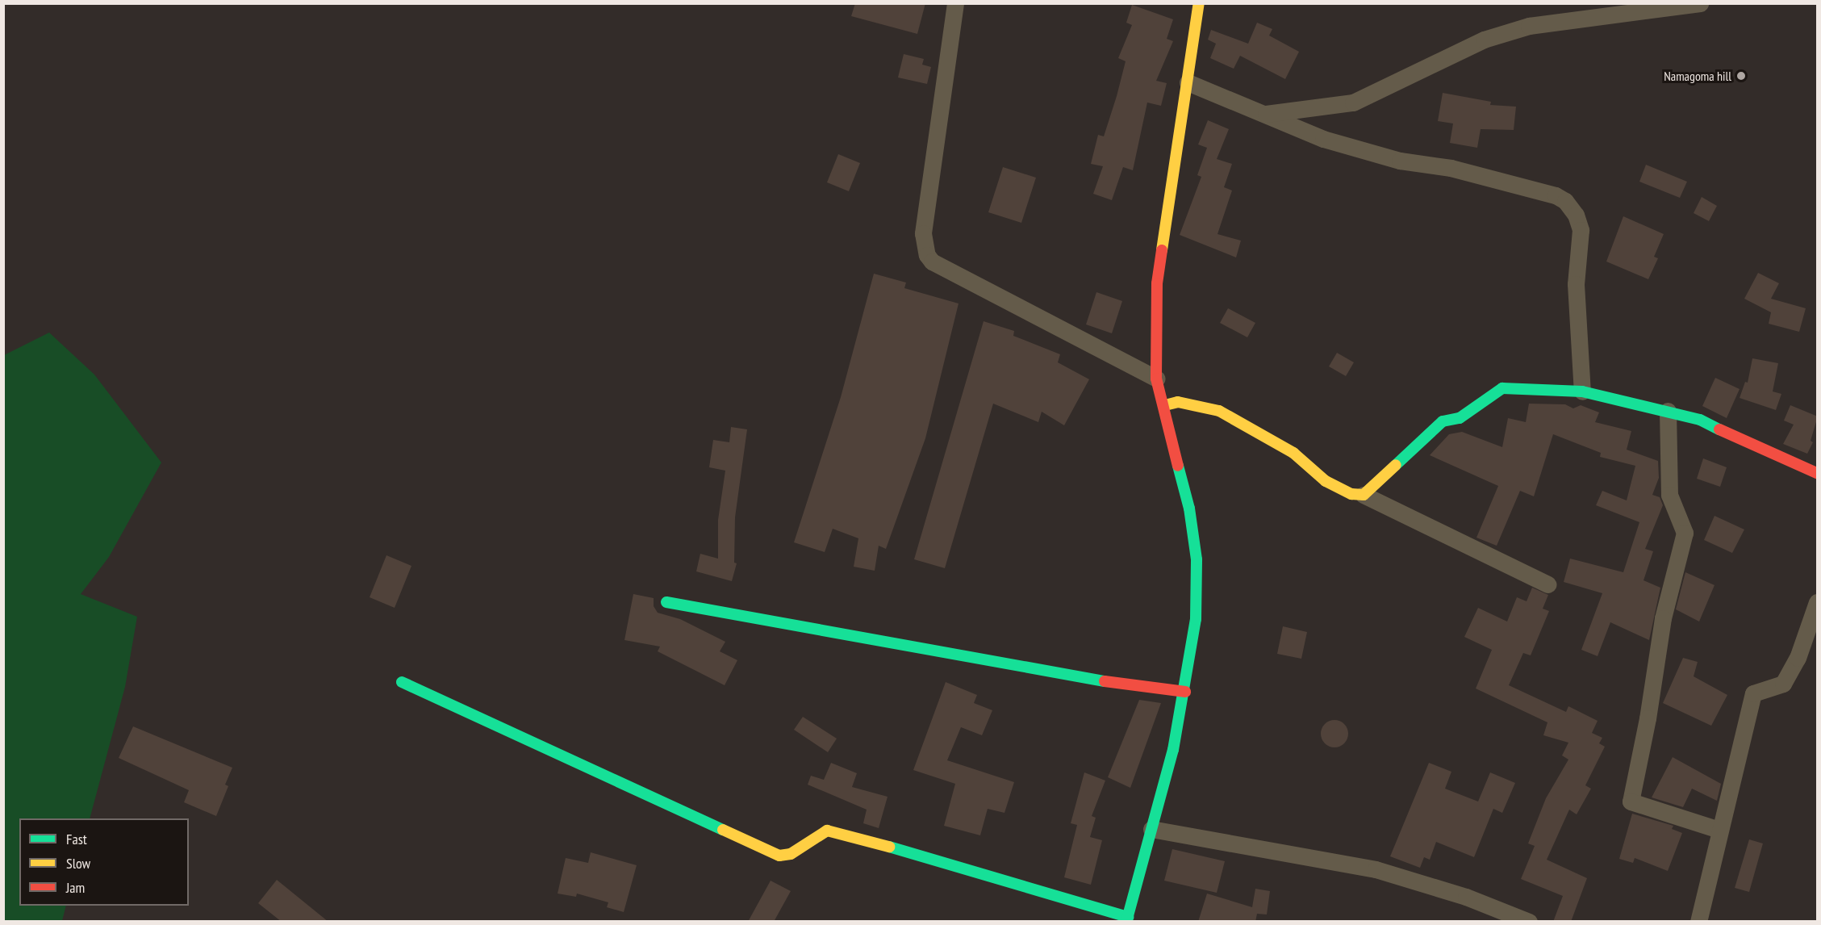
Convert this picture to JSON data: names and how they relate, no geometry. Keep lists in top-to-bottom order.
{
  "places": ["Namagoma hill"],
  "legend": ["Fast", "Slow", "Jam"]
}
